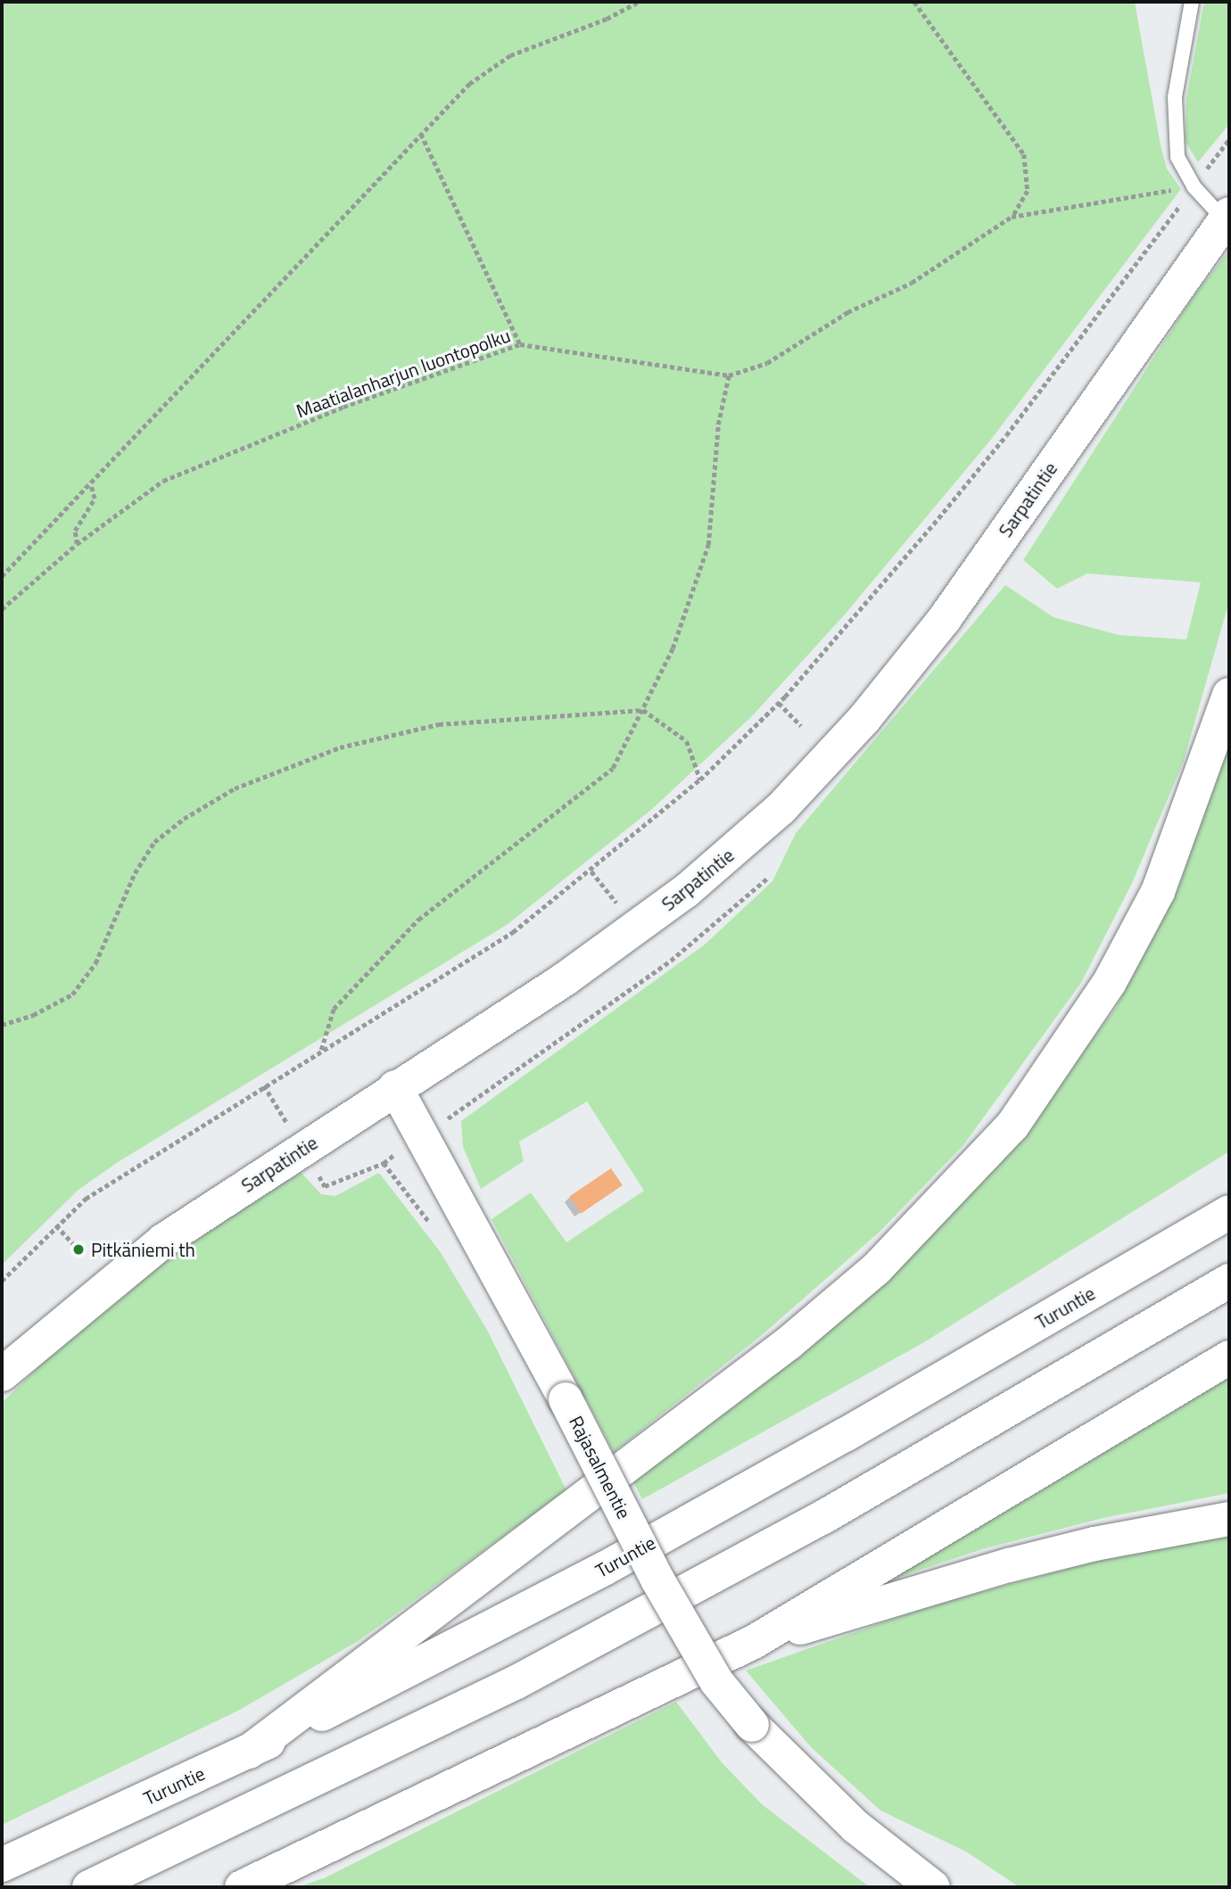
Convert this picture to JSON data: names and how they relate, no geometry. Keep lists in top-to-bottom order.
{
  "streets": {
    "main road": ["Sarpatintie", "Turuntie", "Rajasalmentie"],
    "path": ["Maatialanharjun luontopolku"]
  },
  "crossings": [
    ["Sarpatintie", "Rajasalmentie"]
  ],
  "places": ["Pitkäniemi th"]
}
